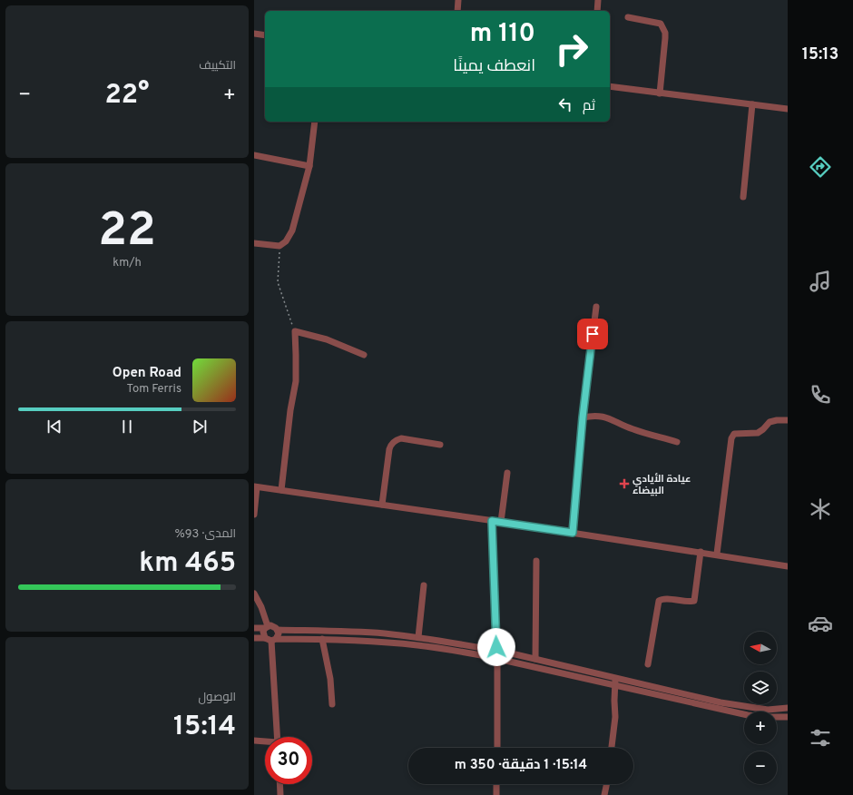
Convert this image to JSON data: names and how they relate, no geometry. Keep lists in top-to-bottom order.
{
  "places": {
    "health": ["عيادة الأيادي البيضاء"]
  },
  "north": "left",
  "page": {
    "tabs": "15:13",
    "tile": [
      "التكييف",
      ["22", "km/h"],
      ["المدى · 93%", "465 km"],
      ["الوصول", "15:14"]
    ],
    "turn": ["110 m", "انعطف يمينًا"],
    "heat": ["−", "22°", "+"],
    "then": "ثم",
    "song": ["Open Road", "Tom Ferris"],
    "map_buttons": ["+", "−"],
    "limit": "30",
    "trip": "15:14 · 1 دقيقة · 350 m"
  }
}
